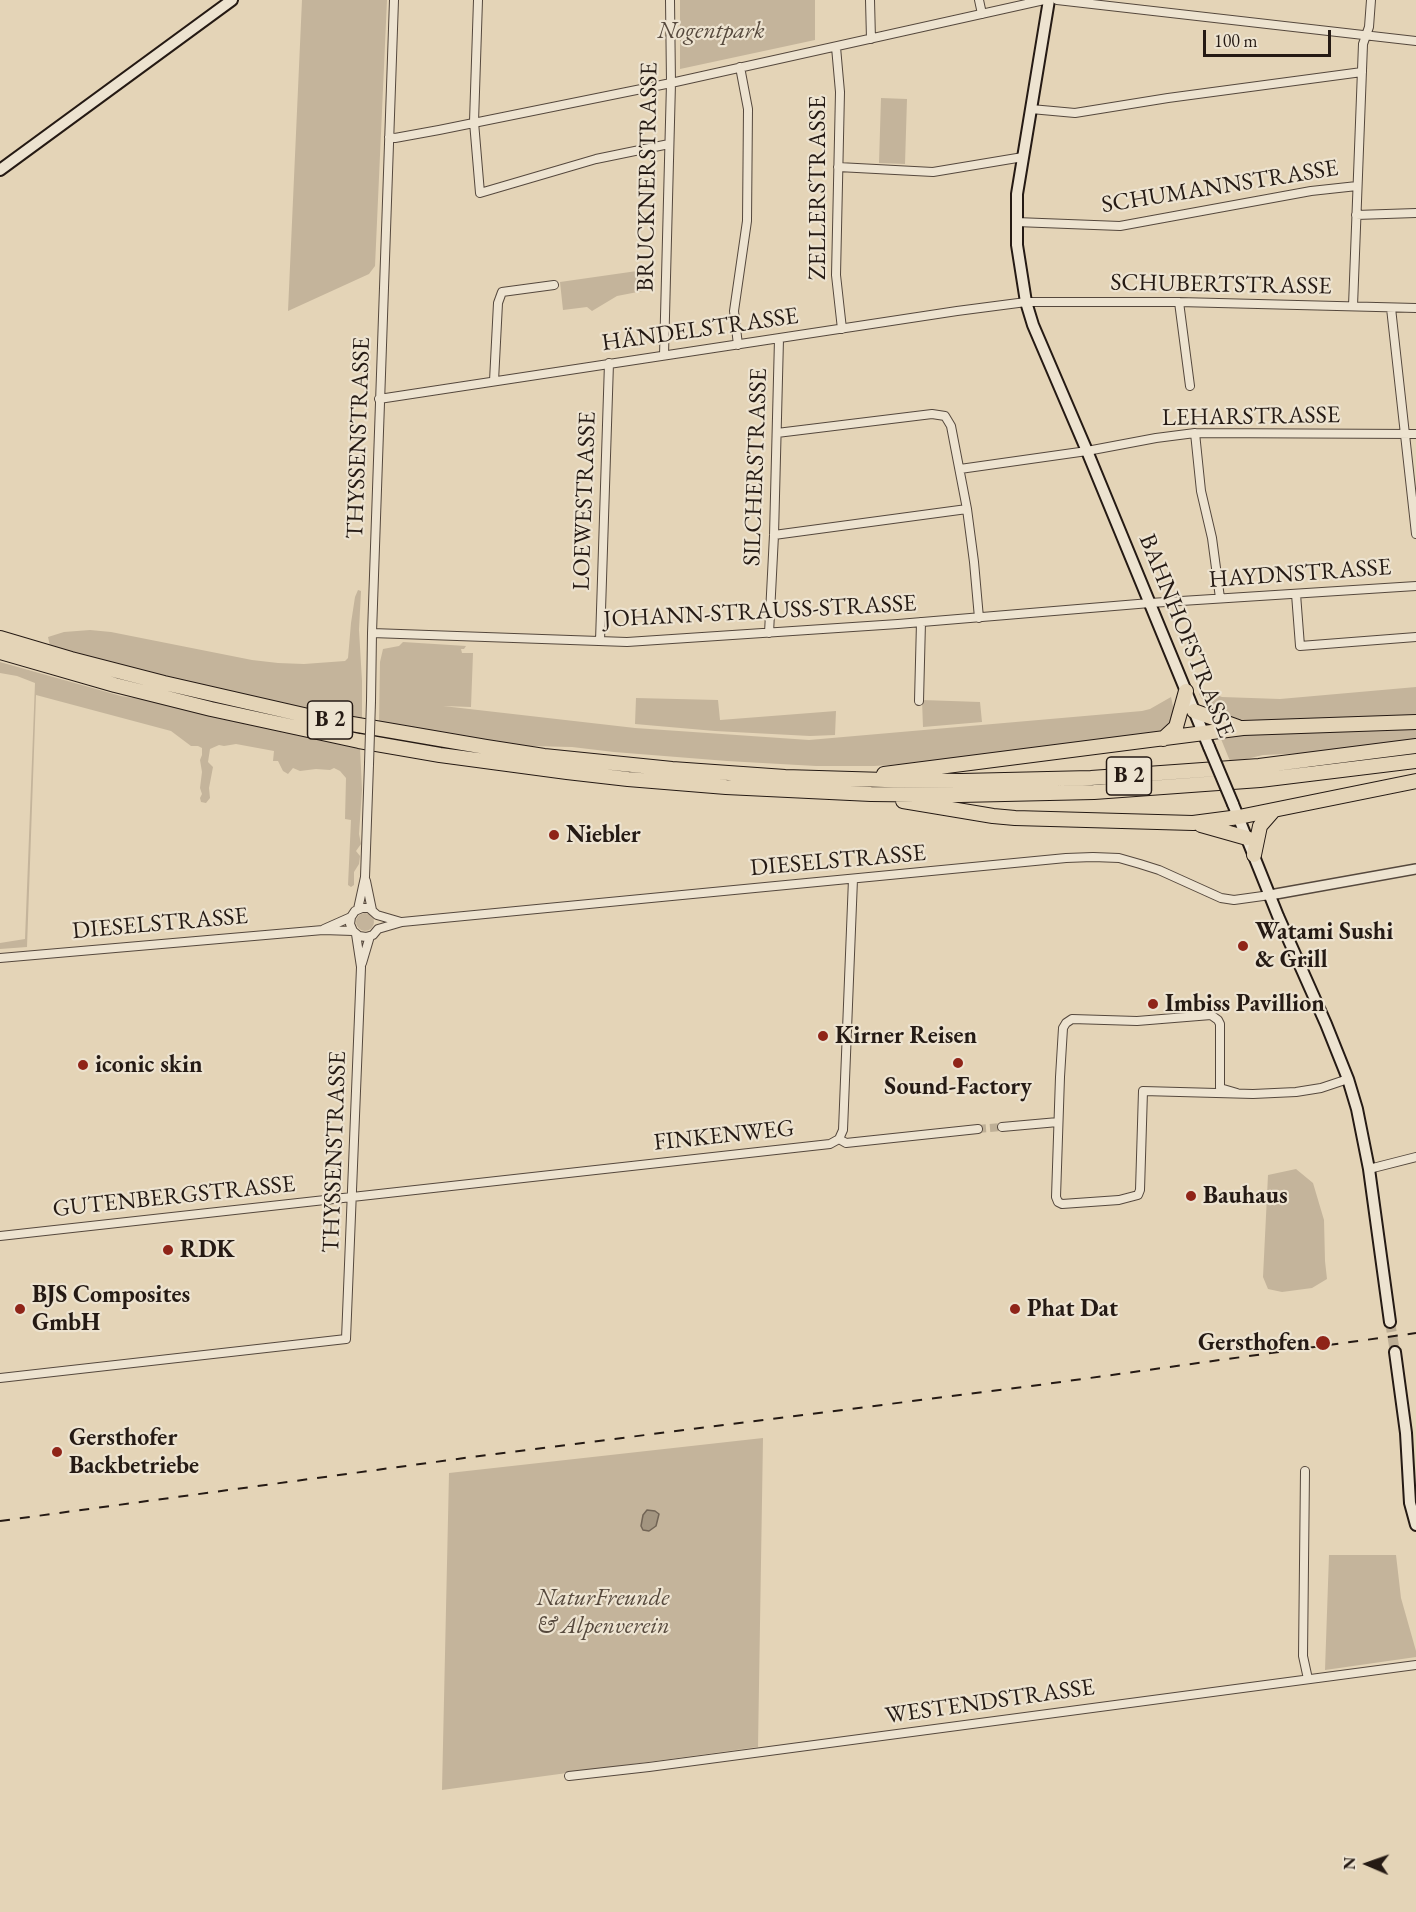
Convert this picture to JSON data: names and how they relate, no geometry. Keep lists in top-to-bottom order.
{
  "streets": {
    "highway": ["B 2"],
    "main road": ["BAHNHOFSTRASSE"],
    "street": [
      "BRUCKNERSTRASSE",
      "SCHUMANNSTRASSE",
      "ZELLERSTRASSE",
      "SCHUBERTSTRASSE",
      "HÄNDELSTRASSE",
      "LEHARSTRASSE",
      "THYSSENSTRASSE",
      "SILCHERSTRASSE",
      "LOEWESTRASSE",
      "HAYDNSTRASSE",
      "JOHANN-STRAUSS-STRASSE",
      "DIESELSTRASSE",
      "FINKENWEG",
      "GUTENBERGSTRASSE",
      "WESTENDSTRASSE"
    ]
  },
  "crossings": [
    ["BRUCKNERSTRASSE", "HÄNDELSTRASSE"],
    ["SCHUMANNSTRASSE", "BAHNHOFSTRASSE"],
    ["ZELLERSTRASSE", "HÄNDELSTRASSE"],
    ["SCHUBERTSTRASSE", "HÄNDELSTRASSE"],
    ["SCHUBERTSTRASSE", "BAHNHOFSTRASSE"],
    ["HÄNDELSTRASSE", "THYSSENSTRASSE"],
    ["HÄNDELSTRASSE", "SILCHERSTRASSE"],
    ["HÄNDELSTRASSE", "LOEWESTRASSE"],
    ["HÄNDELSTRASSE", "BAHNHOFSTRASSE"],
    ["LEHARSTRASSE", "BAHNHOFSTRASSE"],
    ["THYSSENSTRASSE", "JOHANN-STRAUSS-STRASSE"],
    ["THYSSENSTRASSE", "DIESELSTRASSE"],
    ["THYSSENSTRASSE", "FINKENWEG"],
    ["THYSSENSTRASSE", "GUTENBERGSTRASSE"],
    ["SILCHERSTRASSE", "JOHANN-STRAUSS-STRASSE"],
    ["LOEWESTRASSE", "JOHANN-STRAUSS-STRASSE"],
    ["HAYDNSTRASSE", "JOHANN-STRAUSS-STRASSE"],
    ["HAYDNSTRASSE", "BAHNHOFSTRASSE"],
    ["JOHANN-STRAUSS-STRASSE", "BAHNHOFSTRASSE"],
    ["BAHNHOFSTRASSE", "DIESELSTRASSE"],
    ["FINKENWEG", "GUTENBERGSTRASSE"]
  ],
  "parks": ["Nogentpark", "NaturFreunde & Alpenverein"],
  "places": [
    "Niebler",
    "Watami Sushi & Grill",
    "Imbiss Pavillion",
    "Kirner Reisen",
    "Sound-Factory",
    "iconic skin",
    "Bauhaus",
    "RDK",
    "BJS Composites GmbH",
    "Phat Dat",
    "Gersthofen",
    "Gersthofer Backbetriebe"
  ],
  "scale_bar": "100 m",
  "north": "left"
}
